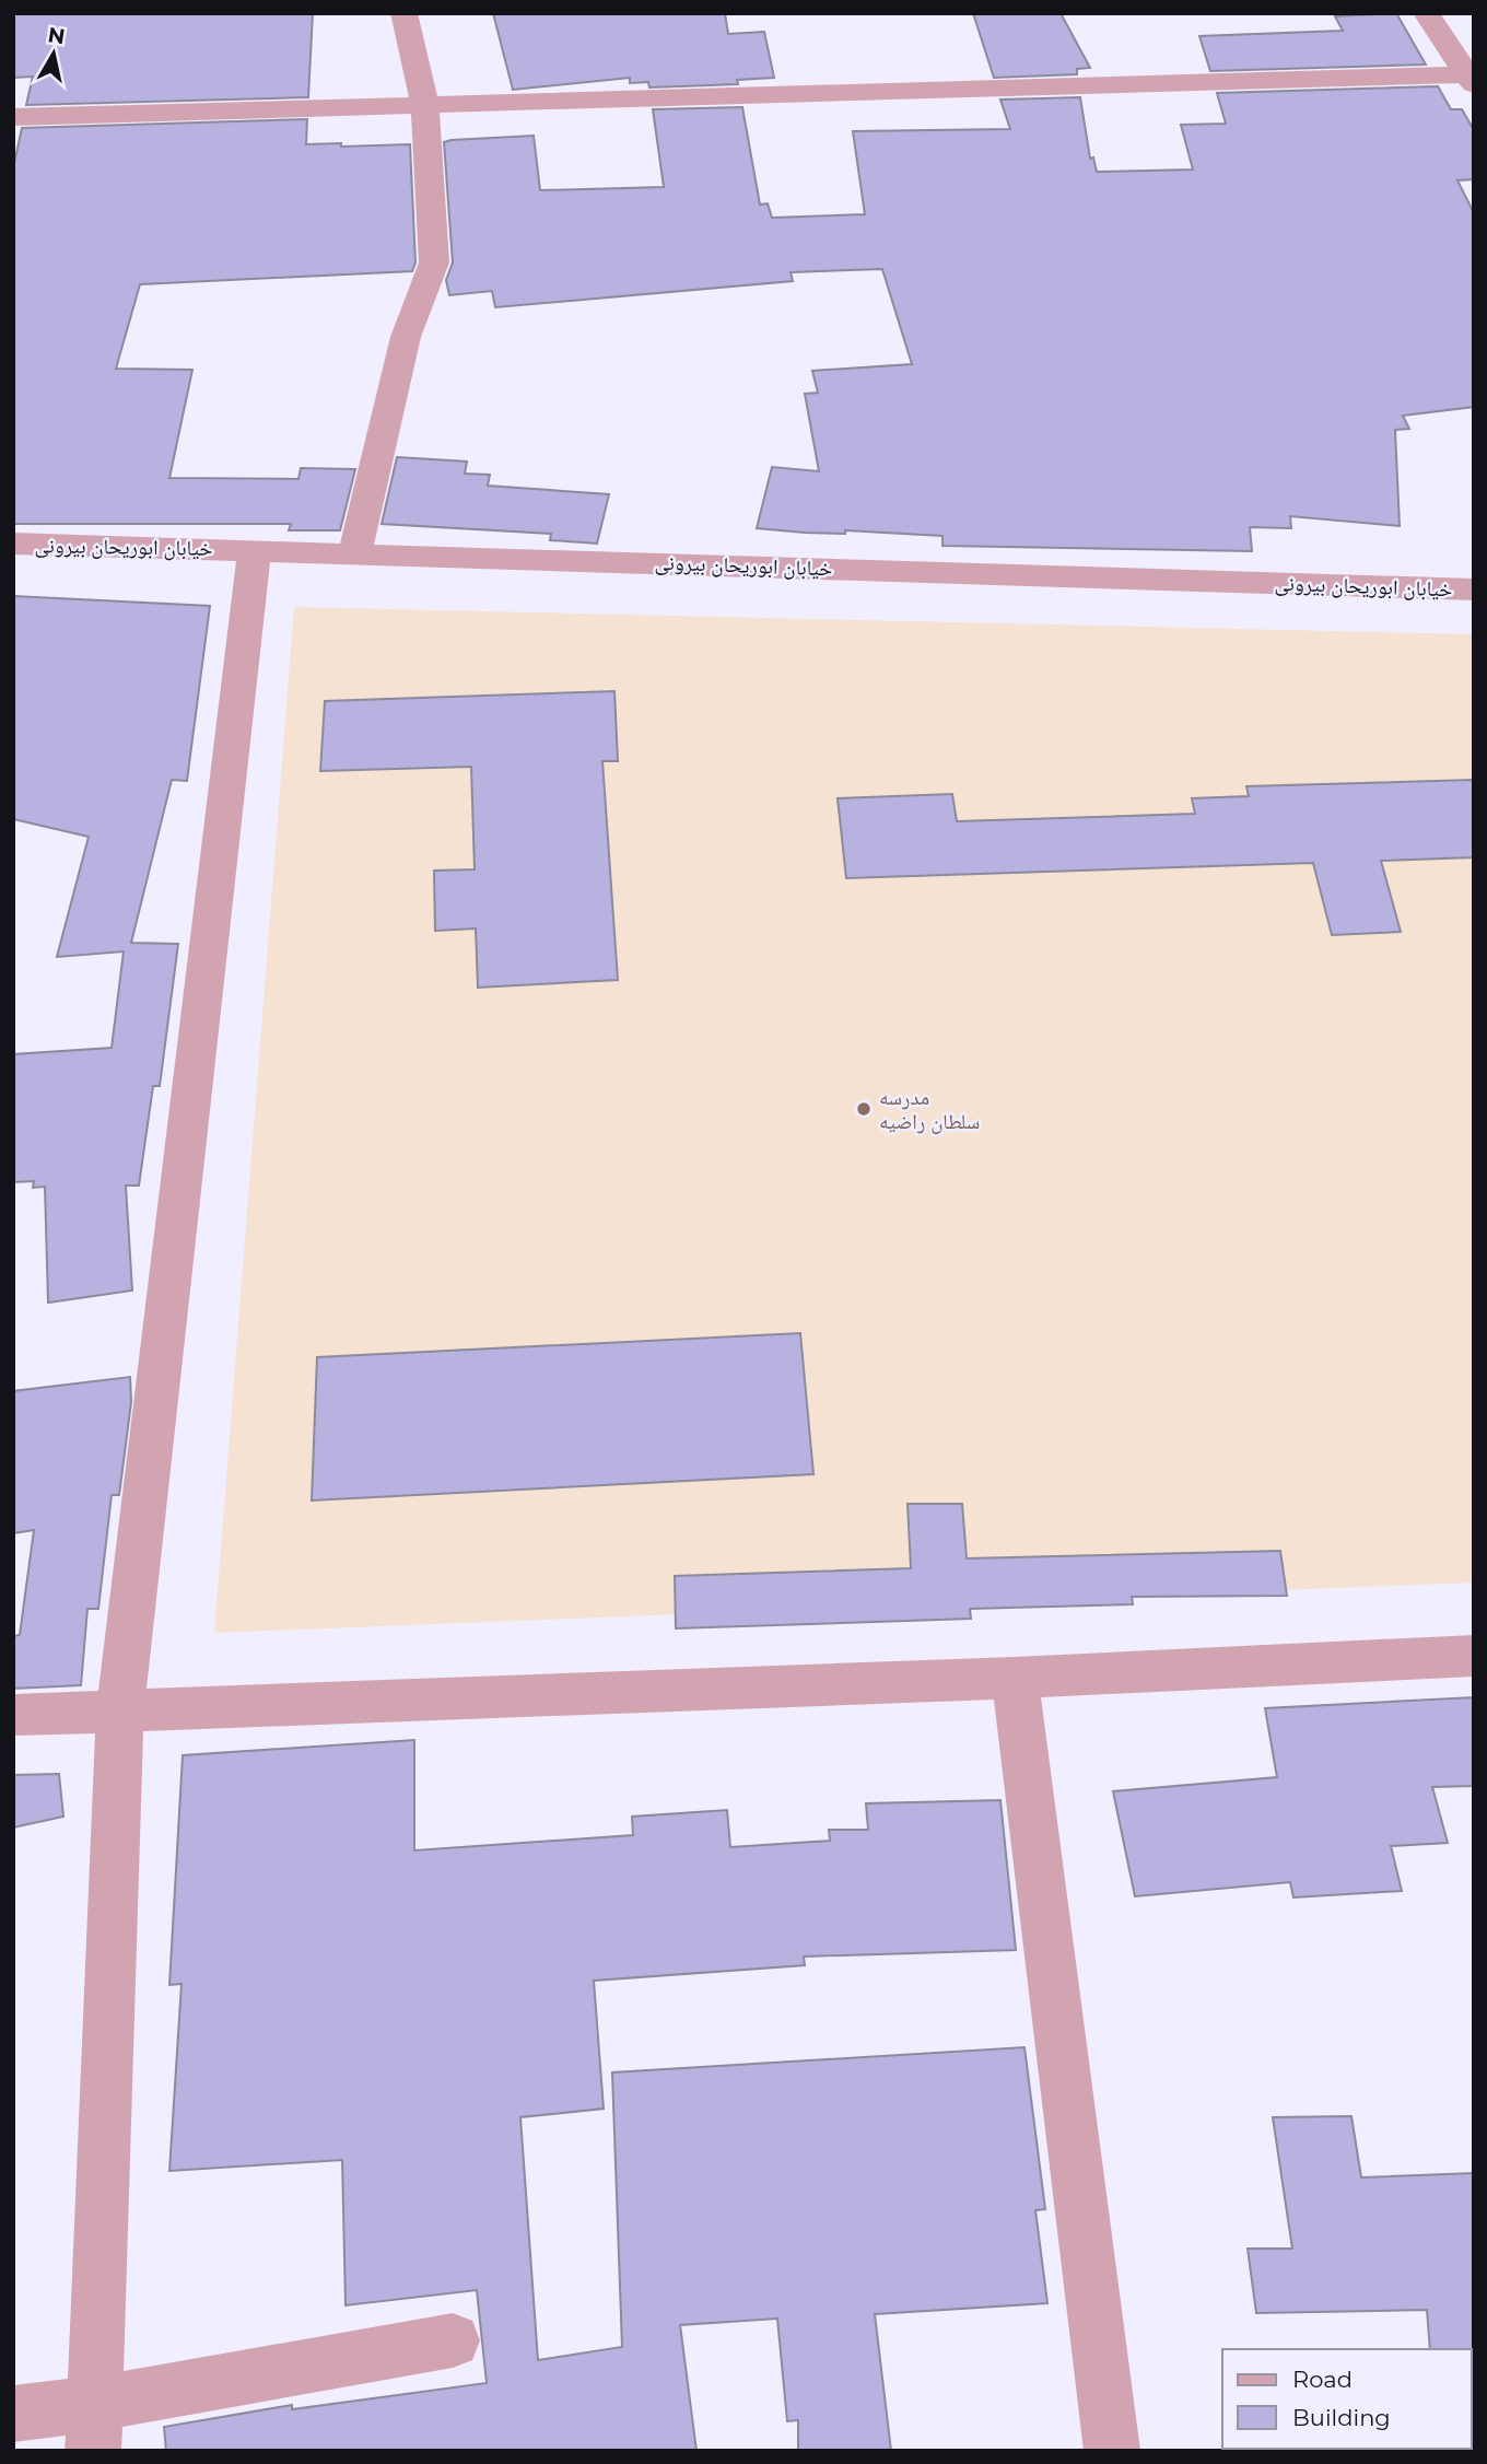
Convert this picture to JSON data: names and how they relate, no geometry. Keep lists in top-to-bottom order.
{
  "streets": {
    "street": ["خیابان ابوریحان بیرونی"]
  },
  "places": ["مدرسه سلطان راضیه"],
  "legend": ["Road", "Building"],
  "north": "top"
}
